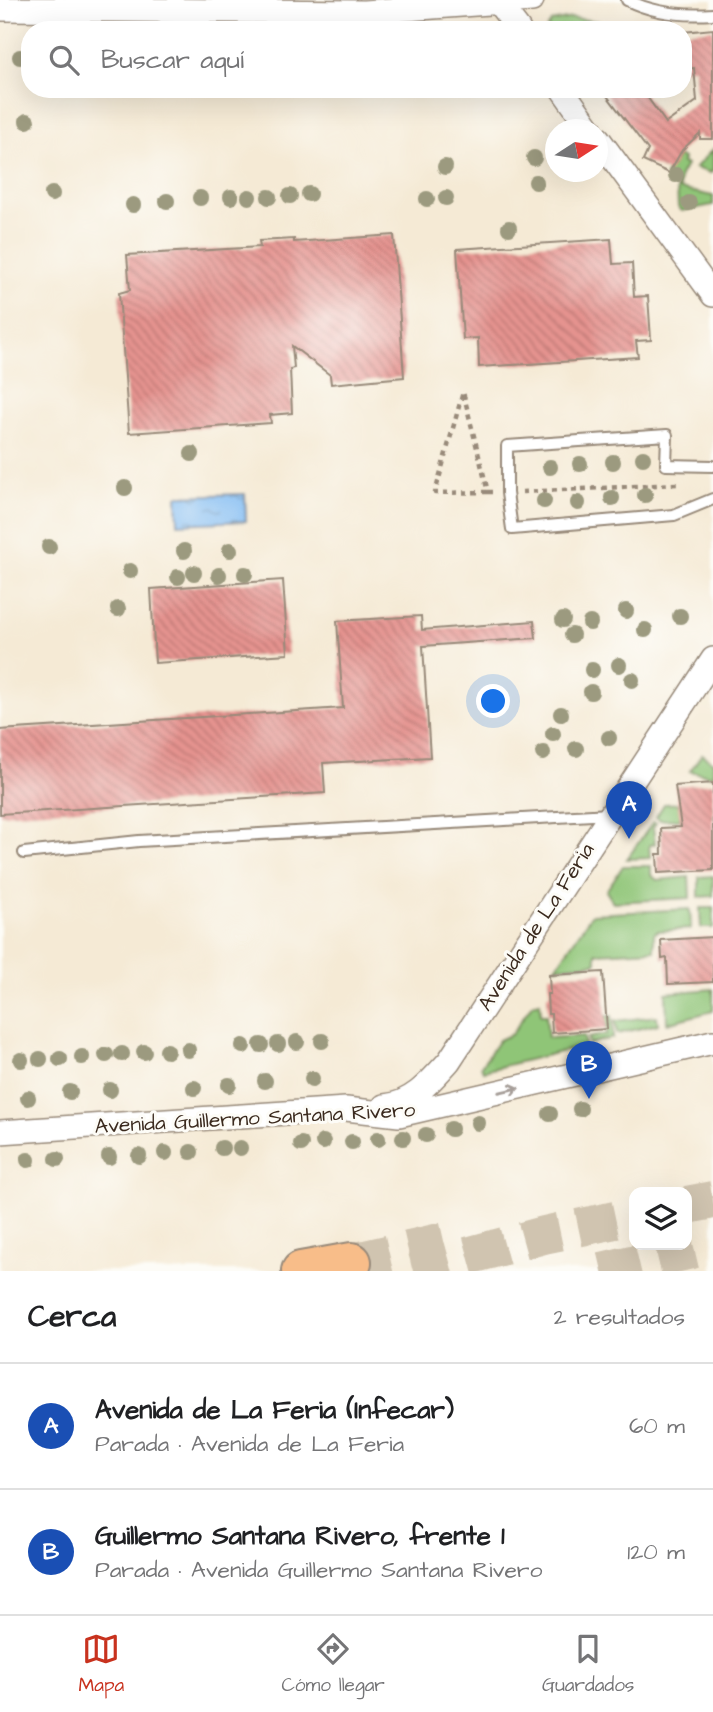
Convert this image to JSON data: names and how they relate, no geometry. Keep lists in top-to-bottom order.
{
  "streets": {
    "street": ["Avenida de La Feria", "Avenida Guillermo Santana Rivero"]
  },
  "crossings": [
    ["Avenida de La Feria", "Avenida Guillermo Santana Rivero"]
  ],
  "north": "right",
  "page": {
    "search": "Buscar aquí",
    "pins": ["A", "B"],
    "heading": ["Cerca", "2 resultados"],
    "list": [
      {
        "mark": "A",
        "name": "Avenida de La Feria (Infecar)",
        "note": "Parada · Avenida de La Feria",
        "value": "60 m"
      },
      {
        "mark": "B",
        "name": "Guillermo Santana Rivero, frente 1",
        "note": "Parada · Avenida Guillermo Santana Rivero",
        "value": "120 m"
      }
    ],
    "nav": ["Mapa", "Cómo llegar", "Guardados"]
  }
}
